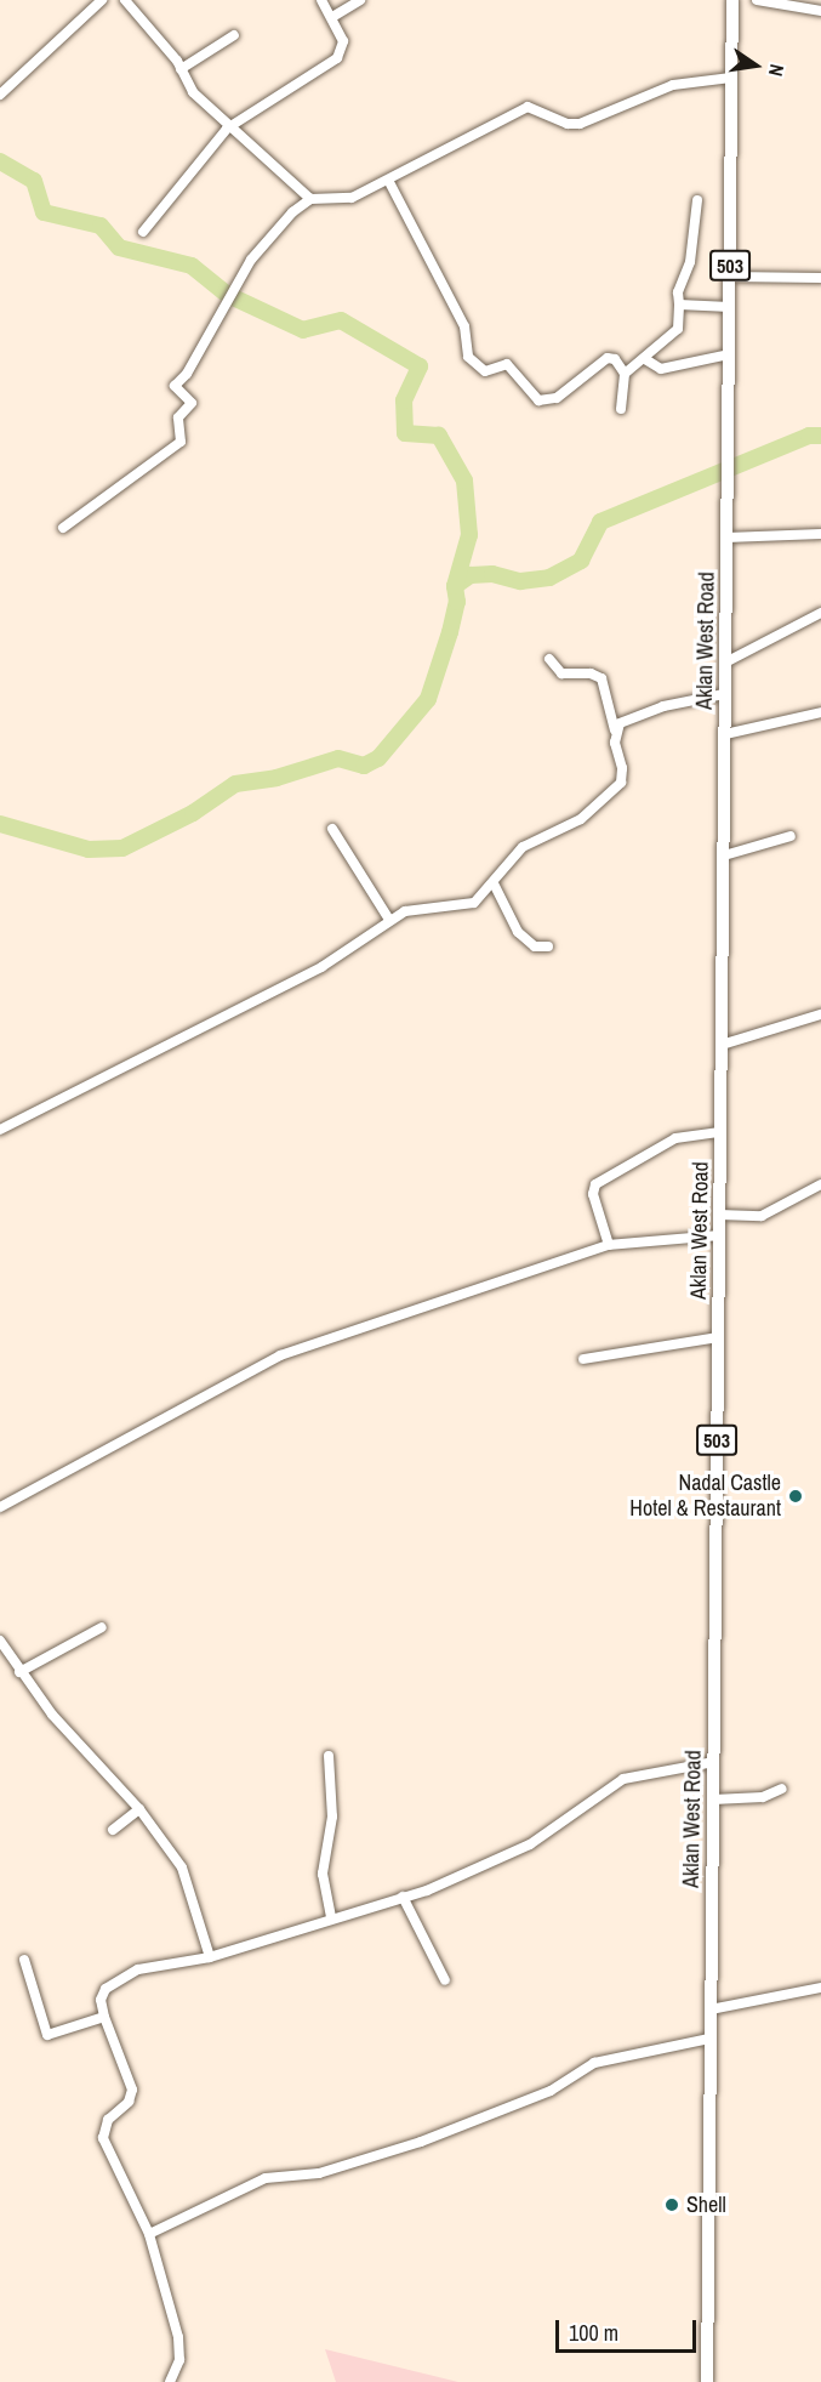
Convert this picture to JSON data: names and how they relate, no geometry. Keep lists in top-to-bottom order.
{
  "streets": {
    "main road": ["503", "Aklan West Road"]
  },
  "crossings": [
    ["503", "Aklan West Road"]
  ],
  "places": ["Nadal Castle Hotel & Restaurant", "Shell"],
  "scale_bar": "100 m",
  "north": "right"
}
